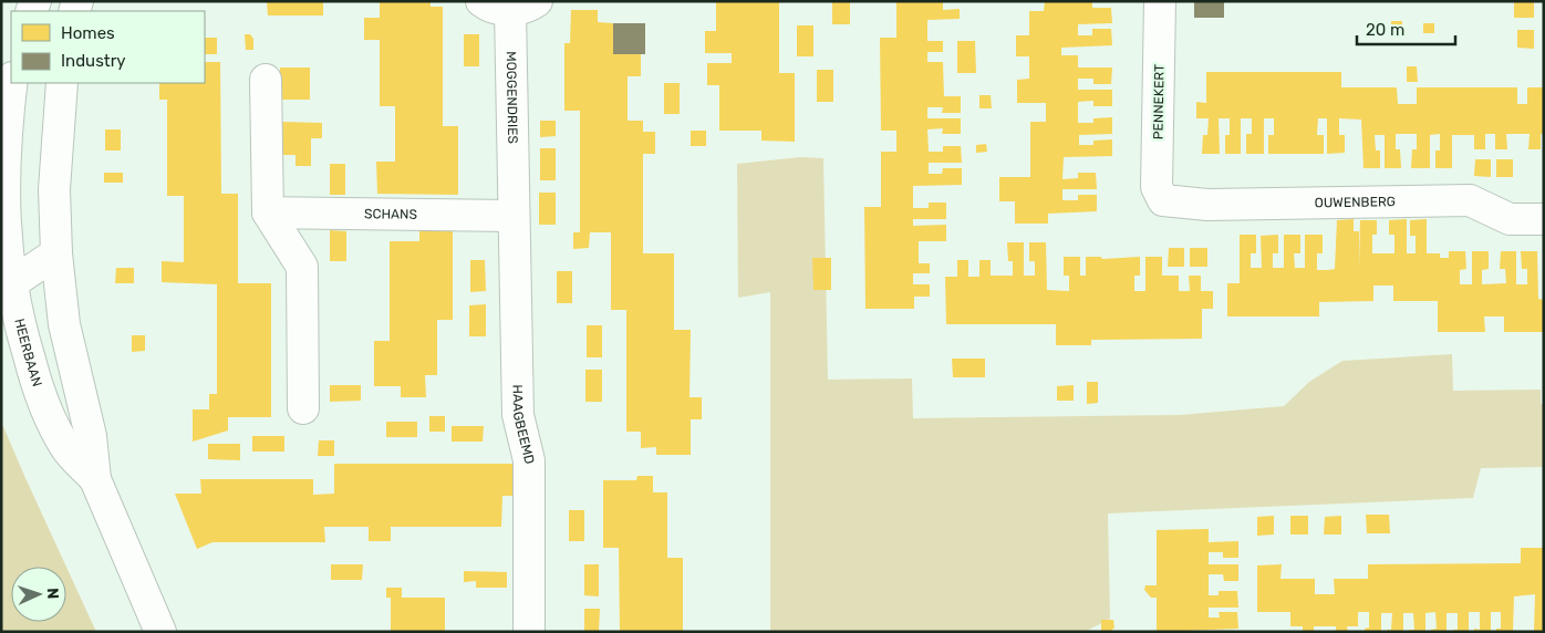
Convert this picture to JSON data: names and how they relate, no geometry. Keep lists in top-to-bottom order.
{
  "streets": {
    "street": [
      "MOGGENDRIES",
      "PENNEKERT",
      "OUWENBERG",
      "SCHANS",
      "HEERBAAN",
      "HAAGBEEMD"
    ]
  },
  "crossings": [
    ["MOGGENDRIES", "SCHANS"],
    ["MOGGENDRIES", "HAAGBEEMD"],
    ["PENNEKERT", "OUWENBERG"],
    ["SCHANS", "HAAGBEEMD"]
  ],
  "legend": ["Homes", "Industry"],
  "scale_bar": "20 m",
  "north": "right"
}
